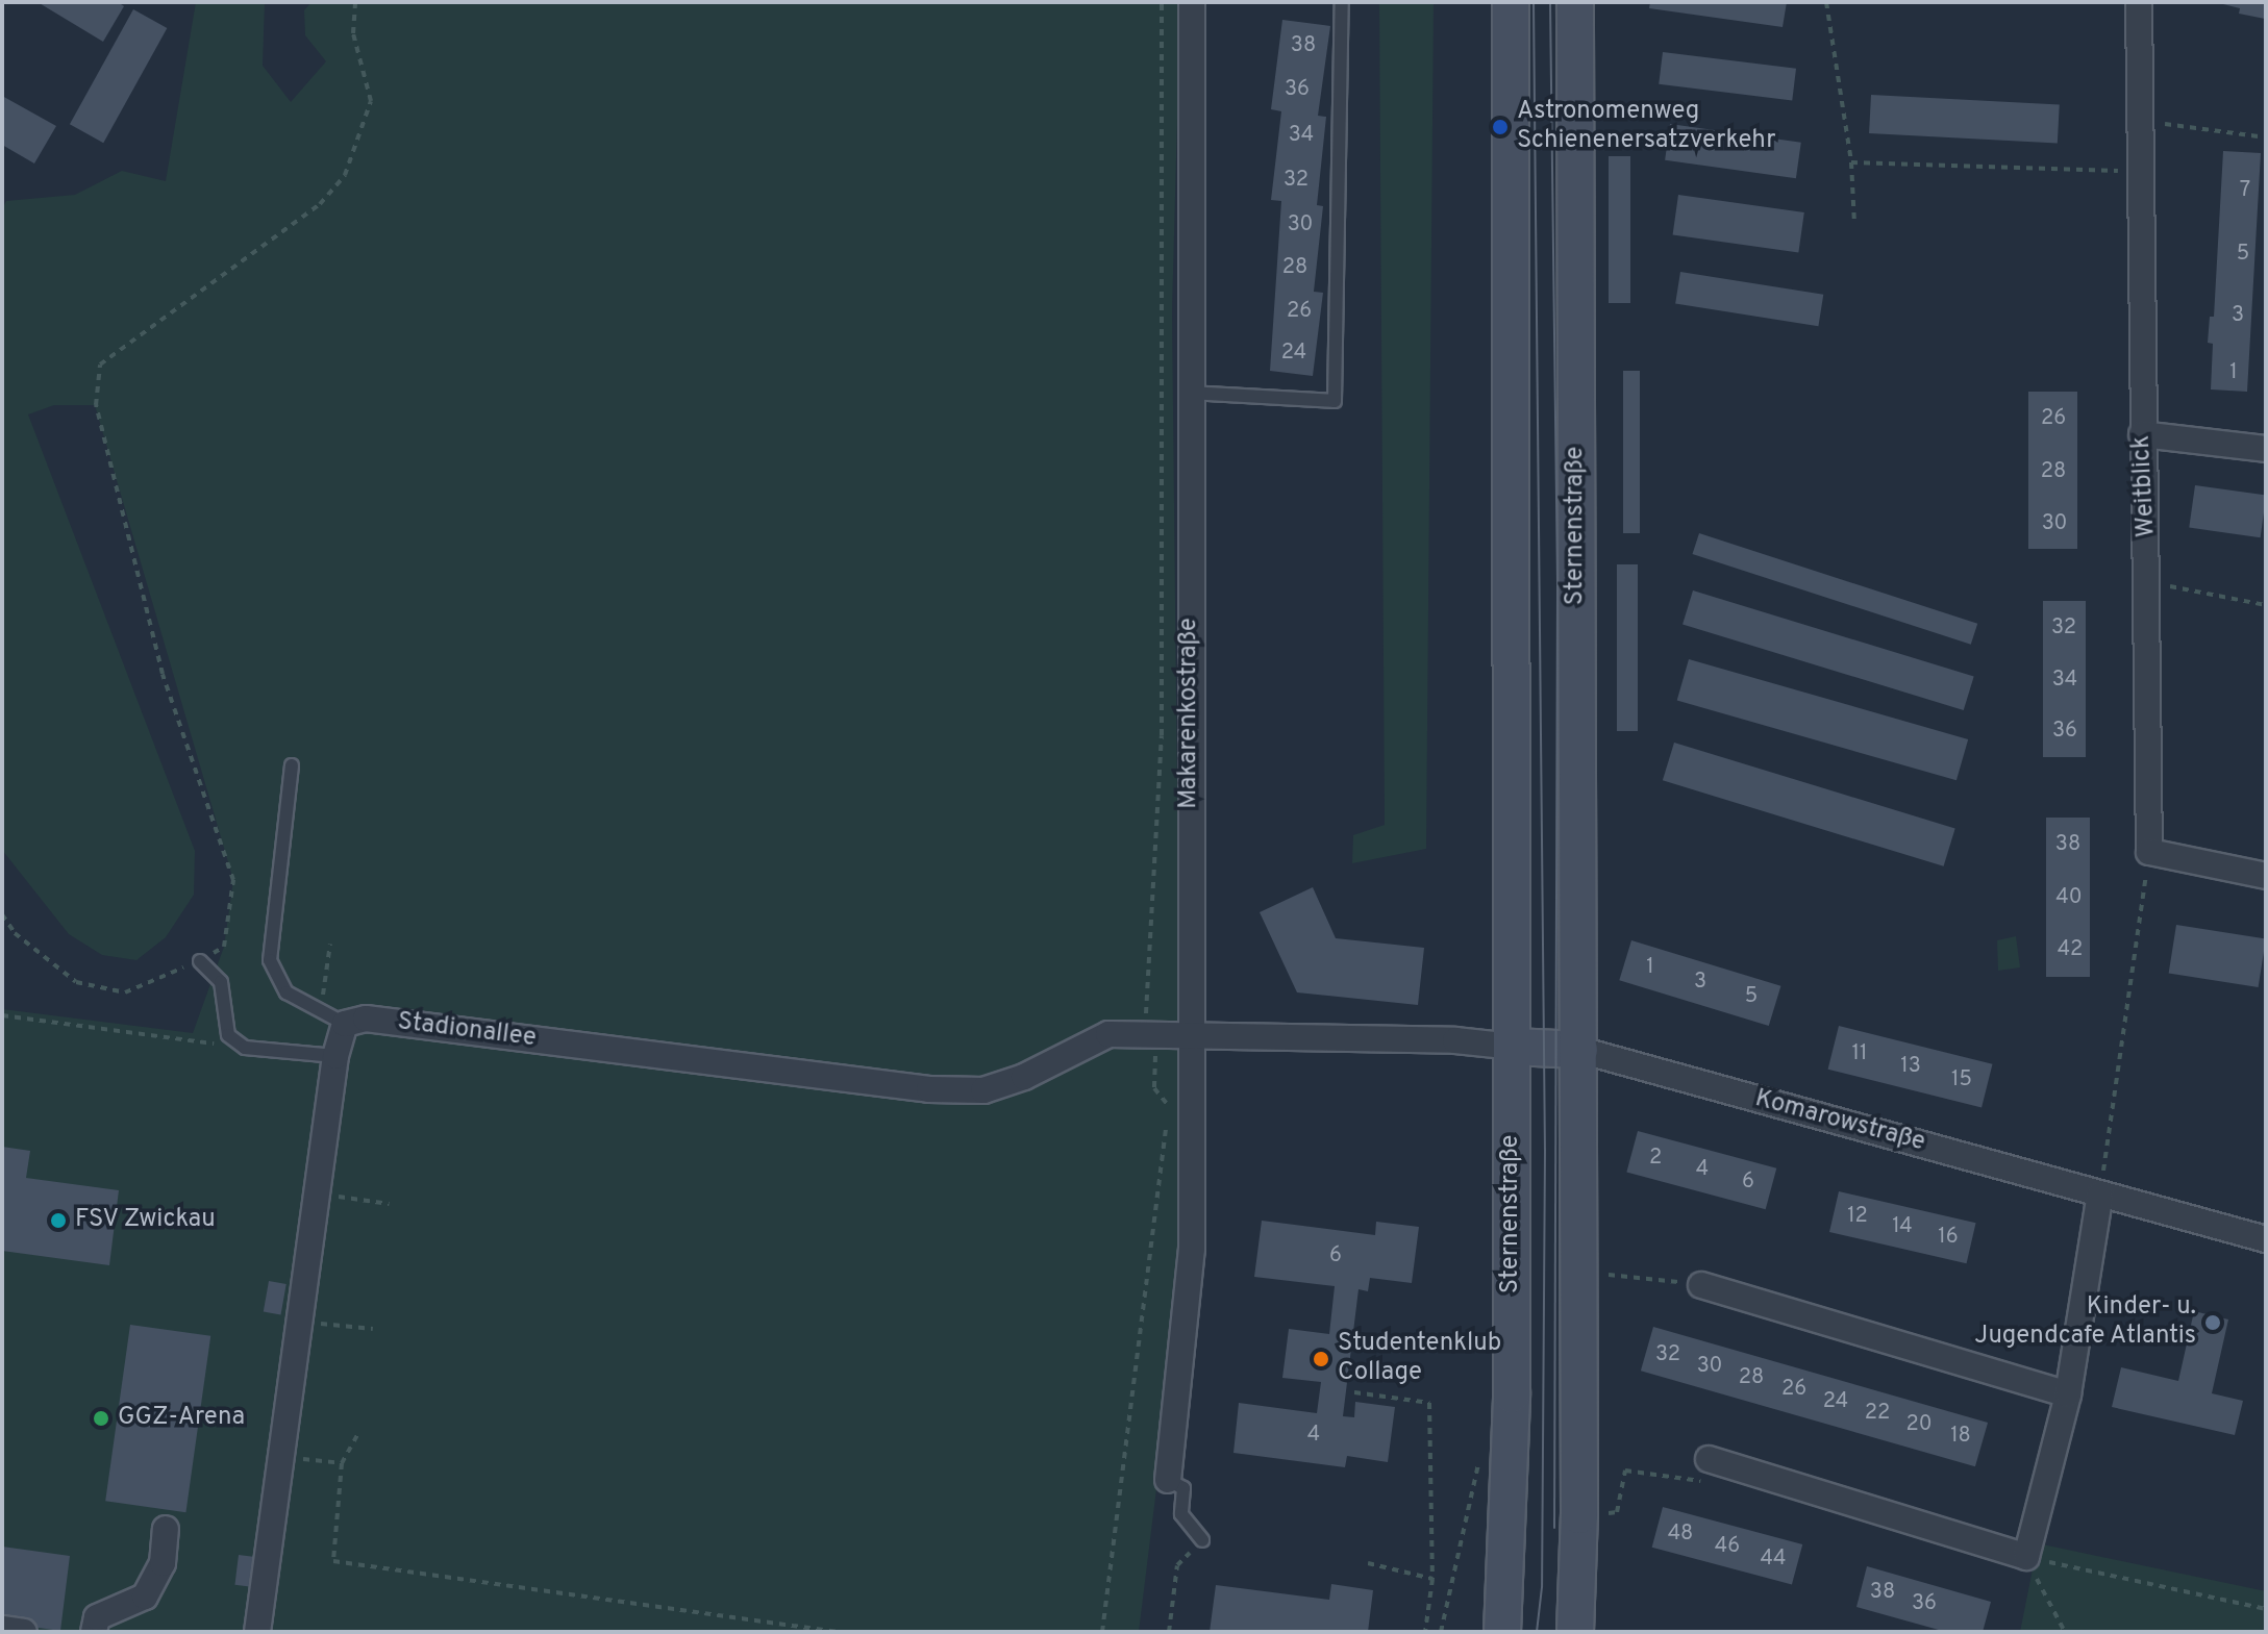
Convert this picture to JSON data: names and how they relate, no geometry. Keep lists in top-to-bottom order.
{
  "streets": {
    "street": [
      "Weitblick",
      "Sternenstraße",
      "Makarenkostraße",
      "Stadionallee",
      "Komarowstraße"
    ]
  },
  "crossings": [
    ["Sternenstraße", "Komarowstraße"],
    ["Makarenkostraße", "Stadionallee"]
  ],
  "places": [
    "Astronomenweg Schienenersatzverkehr",
    "FSV Zwickau",
    "Kinder- u. Jugendcafe Atlantis",
    "Studentenklub Collage",
    "GGZ-Arena"
  ],
  "house_numbers": [
    "38",
    "36",
    "34",
    "32",
    "7",
    "30",
    "5",
    "28",
    "26",
    "3",
    "24",
    "1",
    "26",
    "28",
    "30",
    "32",
    "34",
    "36",
    "38",
    "40",
    "42",
    "1",
    "3",
    "5",
    "11",
    "13",
    "15",
    "2",
    "4",
    "6",
    "12",
    "14",
    "16",
    "6",
    "32",
    "30",
    "28",
    "26",
    "24",
    "22",
    "20",
    "4",
    "18",
    "48",
    "46",
    "44",
    "38",
    "36"
  ]
}
